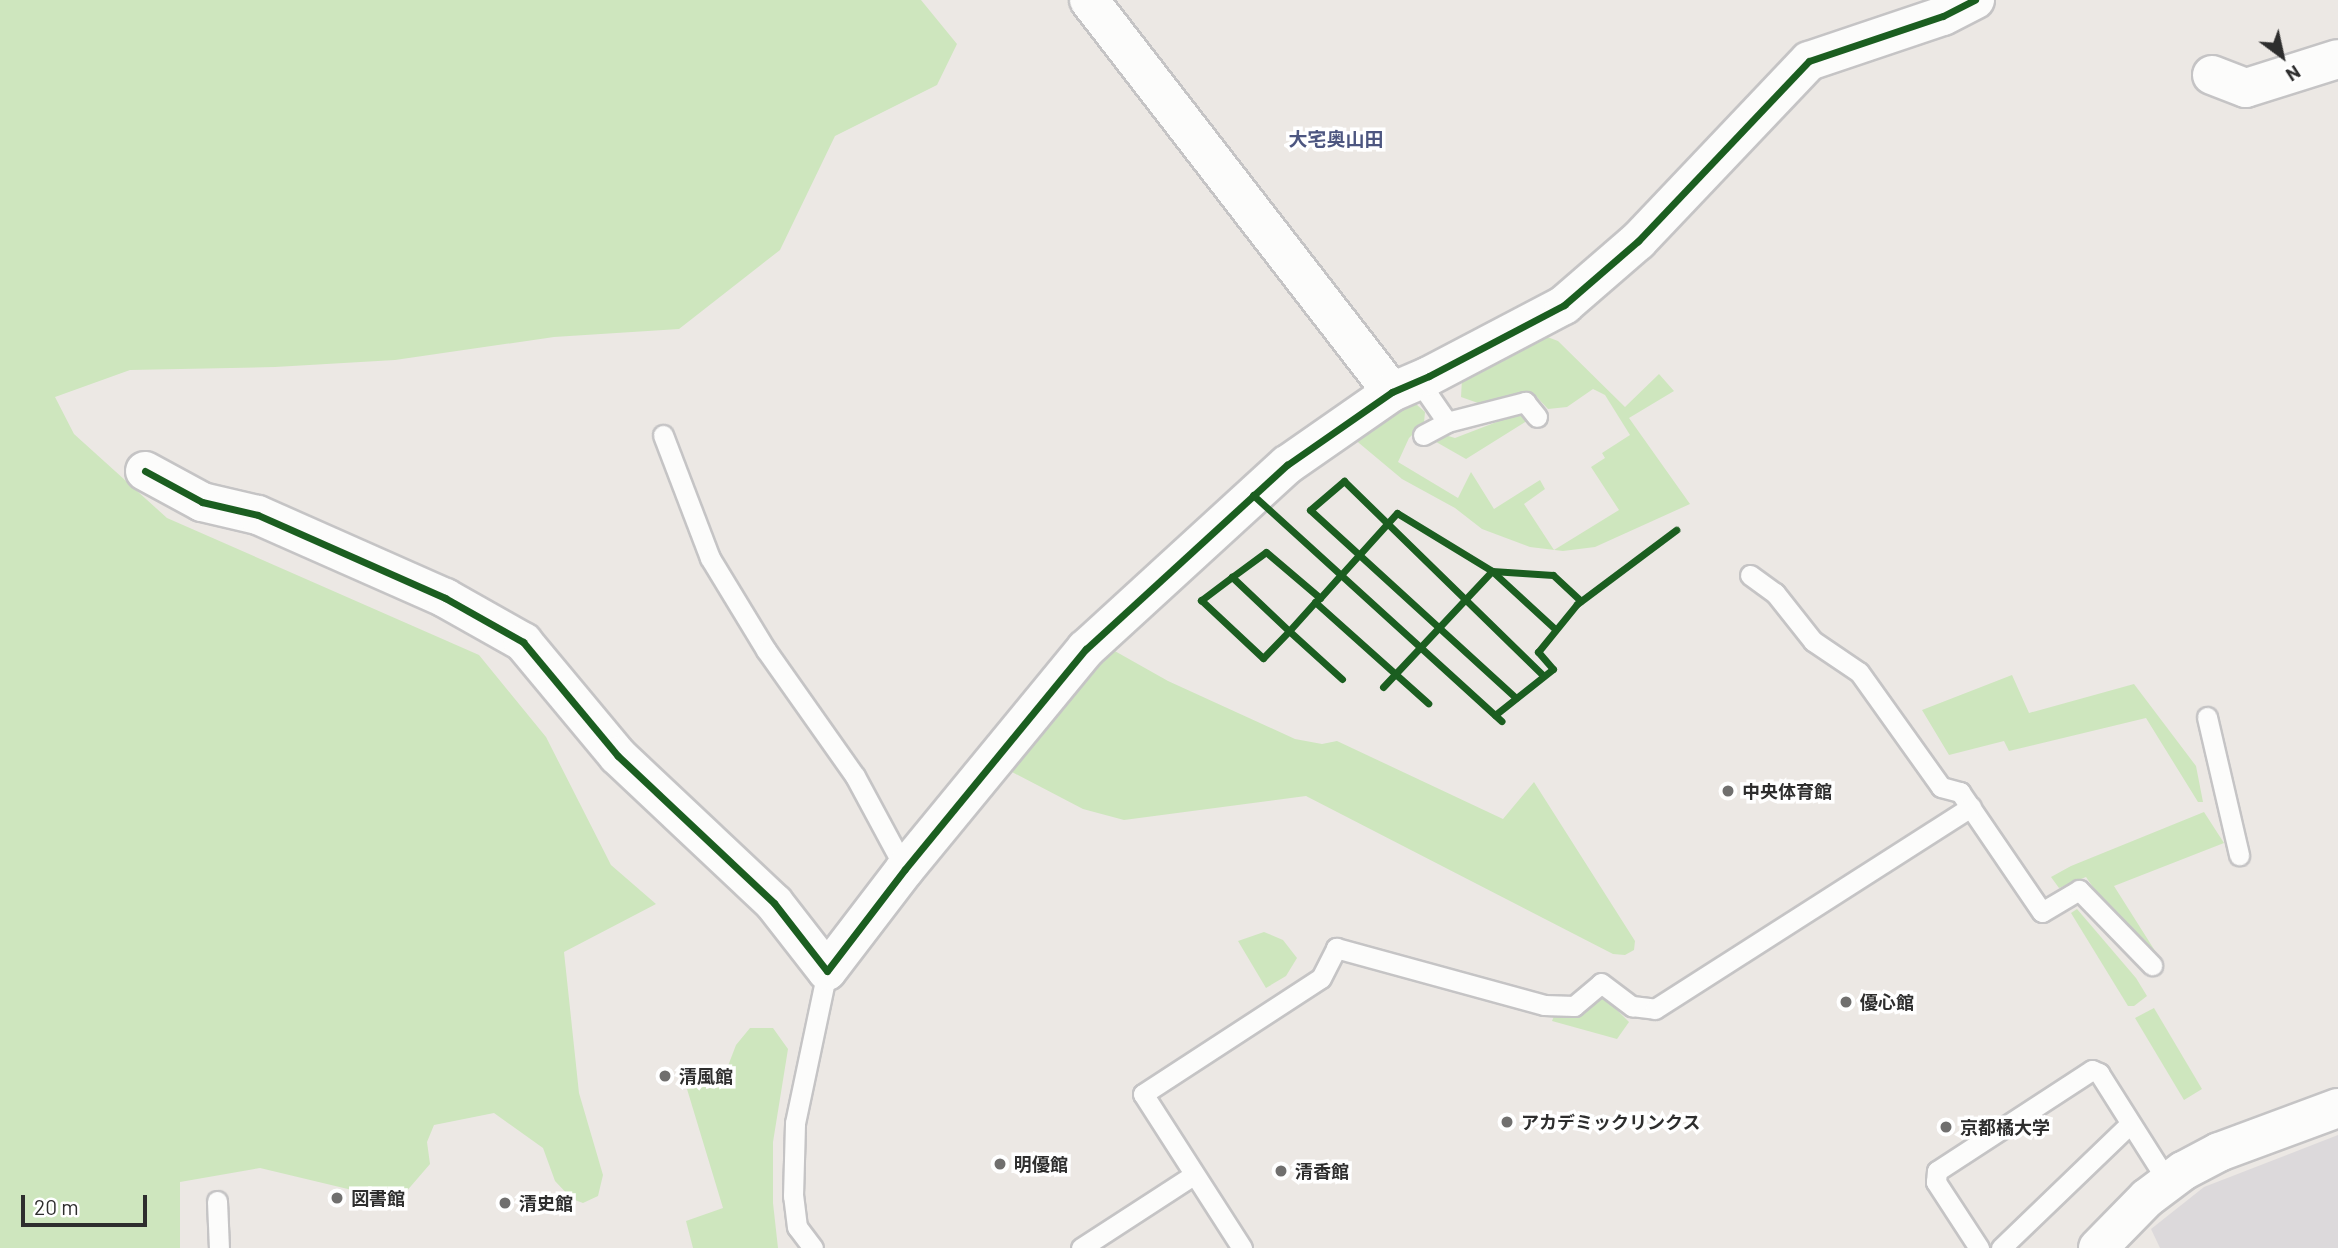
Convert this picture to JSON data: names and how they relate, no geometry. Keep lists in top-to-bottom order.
{
  "districts": ["大宅奥山田"],
  "places": [
    "中央体育館",
    "優心館",
    "清風館",
    "アカデミックリンクス",
    "京都橘大学",
    "明優館",
    "清香館",
    "図書館",
    "清史館"
  ],
  "scale_bar": "20 m",
  "north": "bottom right"
}
